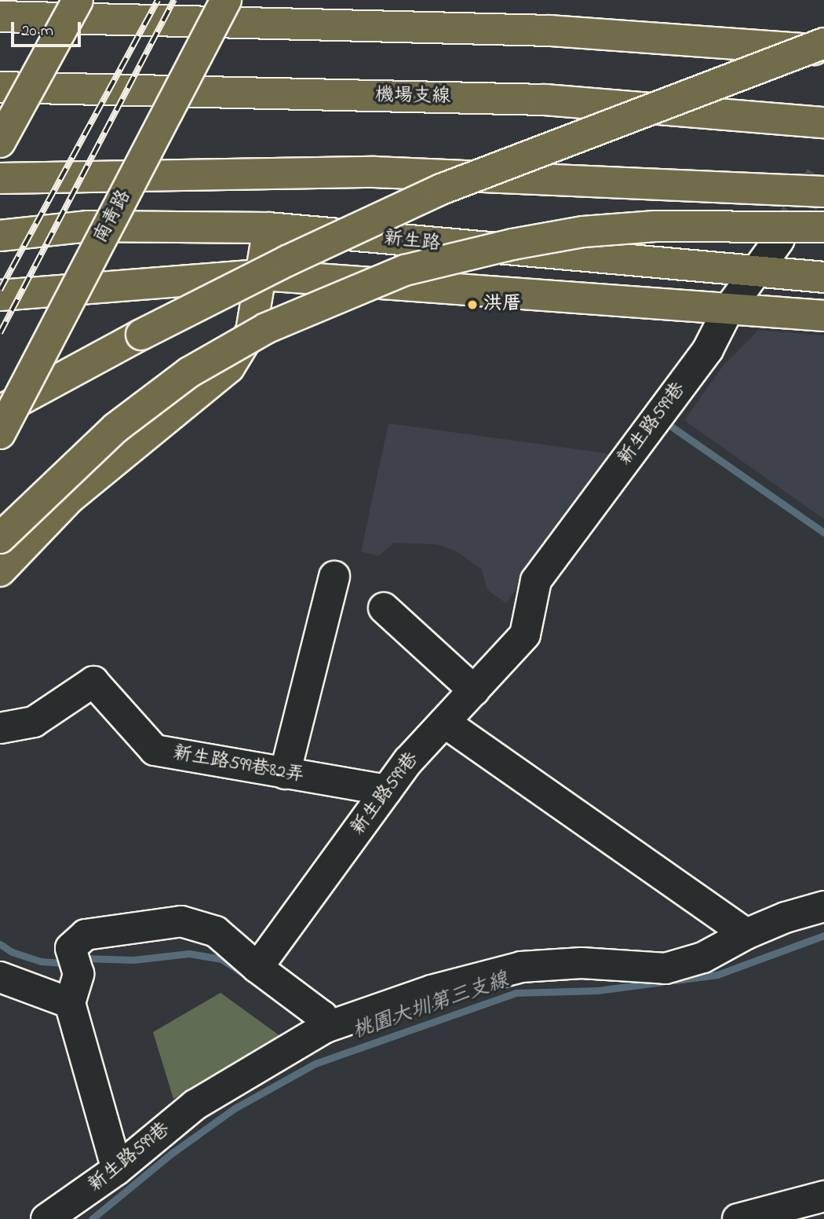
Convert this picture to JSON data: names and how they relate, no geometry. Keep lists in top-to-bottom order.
{
  "streets": {
    "main road": ["機場支線", "南青路", "新生路"],
    "street": ["新生路599巷", "新生路599巷82弄"]
  },
  "crossings": [
    ["新生路", "新生路599巷"],
    ["新生路599巷", "新生路599巷82弄"]
  ],
  "water": ["桃園大圳第三支線"],
  "places": ["洪厝"],
  "scale_bar": "20 m"
}
